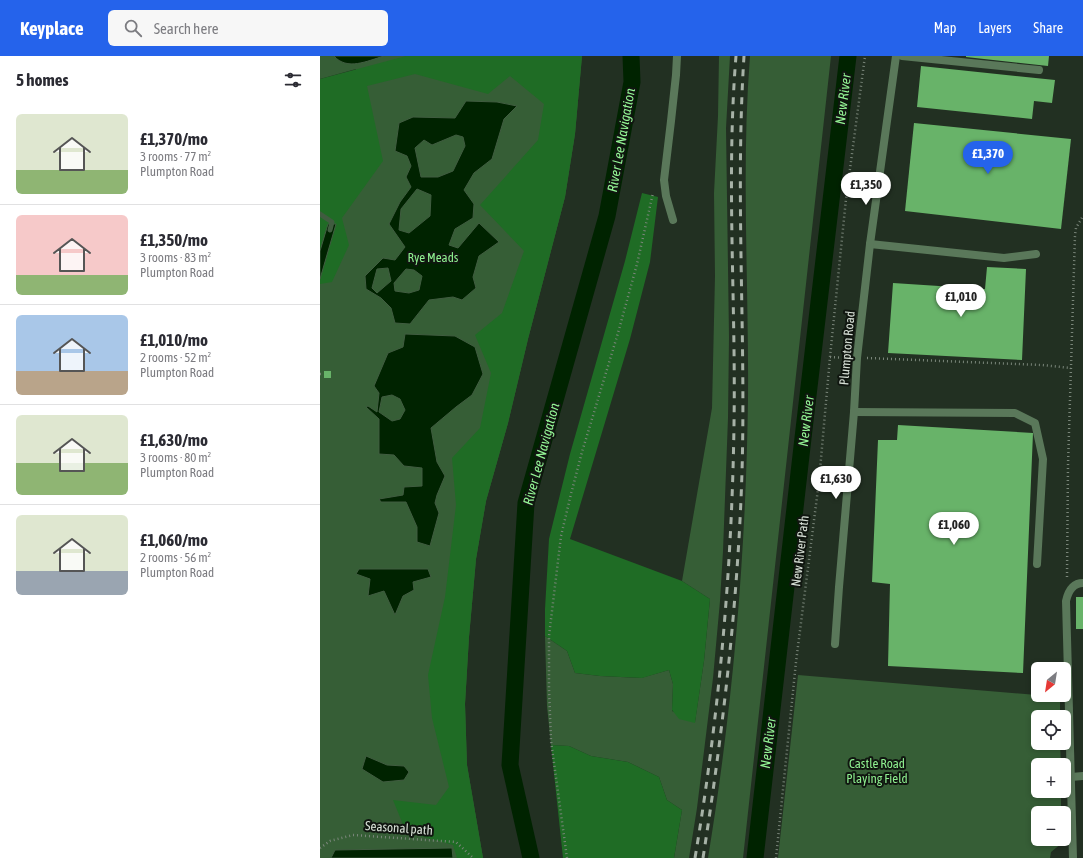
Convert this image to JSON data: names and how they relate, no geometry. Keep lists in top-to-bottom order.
{
  "streets": {
    "street": ["Plumpton Road"],
    "path": ["New River Path", "Seasonal path"]
  },
  "water": ["New River", "River Lee Navigation"],
  "parks": ["Rye Meads", "Castle Road Playing Field"],
  "north": "bottom left",
  "page": {
    "header": "Keyplace",
    "search": "Search here",
    "nav": ["Map", "Layers", "Share"],
    "heading": "5 homes",
    "list": [
      {
        "name": "£1,370/mo",
        "note": "3 rooms · 77 m² · Plumpton Road"
      },
      {
        "name": "£1,350/mo",
        "note": "3 rooms · 83 m² · Plumpton Road"
      },
      {
        "name": "£1,010/mo",
        "note": "2 rooms · 52 m² · Plumpton Road"
      },
      {
        "name": "£1,630/mo",
        "note": "3 rooms · 80 m² · Plumpton Road"
      },
      {
        "name": "£1,060/mo",
        "note": "2 rooms · 56 m² · Plumpton Road"
      }
    ],
    "price": [
      "£1,370",
      "£1,350",
      "£1,010",
      "£1,630",
      "£1,060"
    ],
    "map_buttons": ["+", "−"]
  }
}
